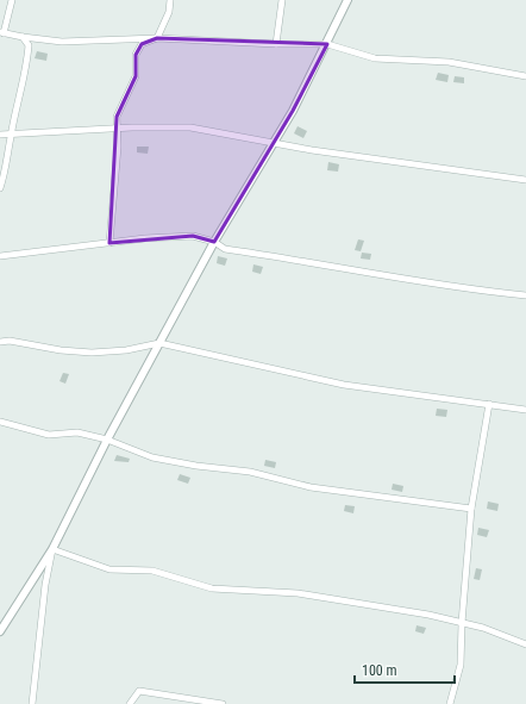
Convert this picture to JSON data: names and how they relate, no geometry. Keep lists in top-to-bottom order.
{
  "scale_bar": "100 m"
}
